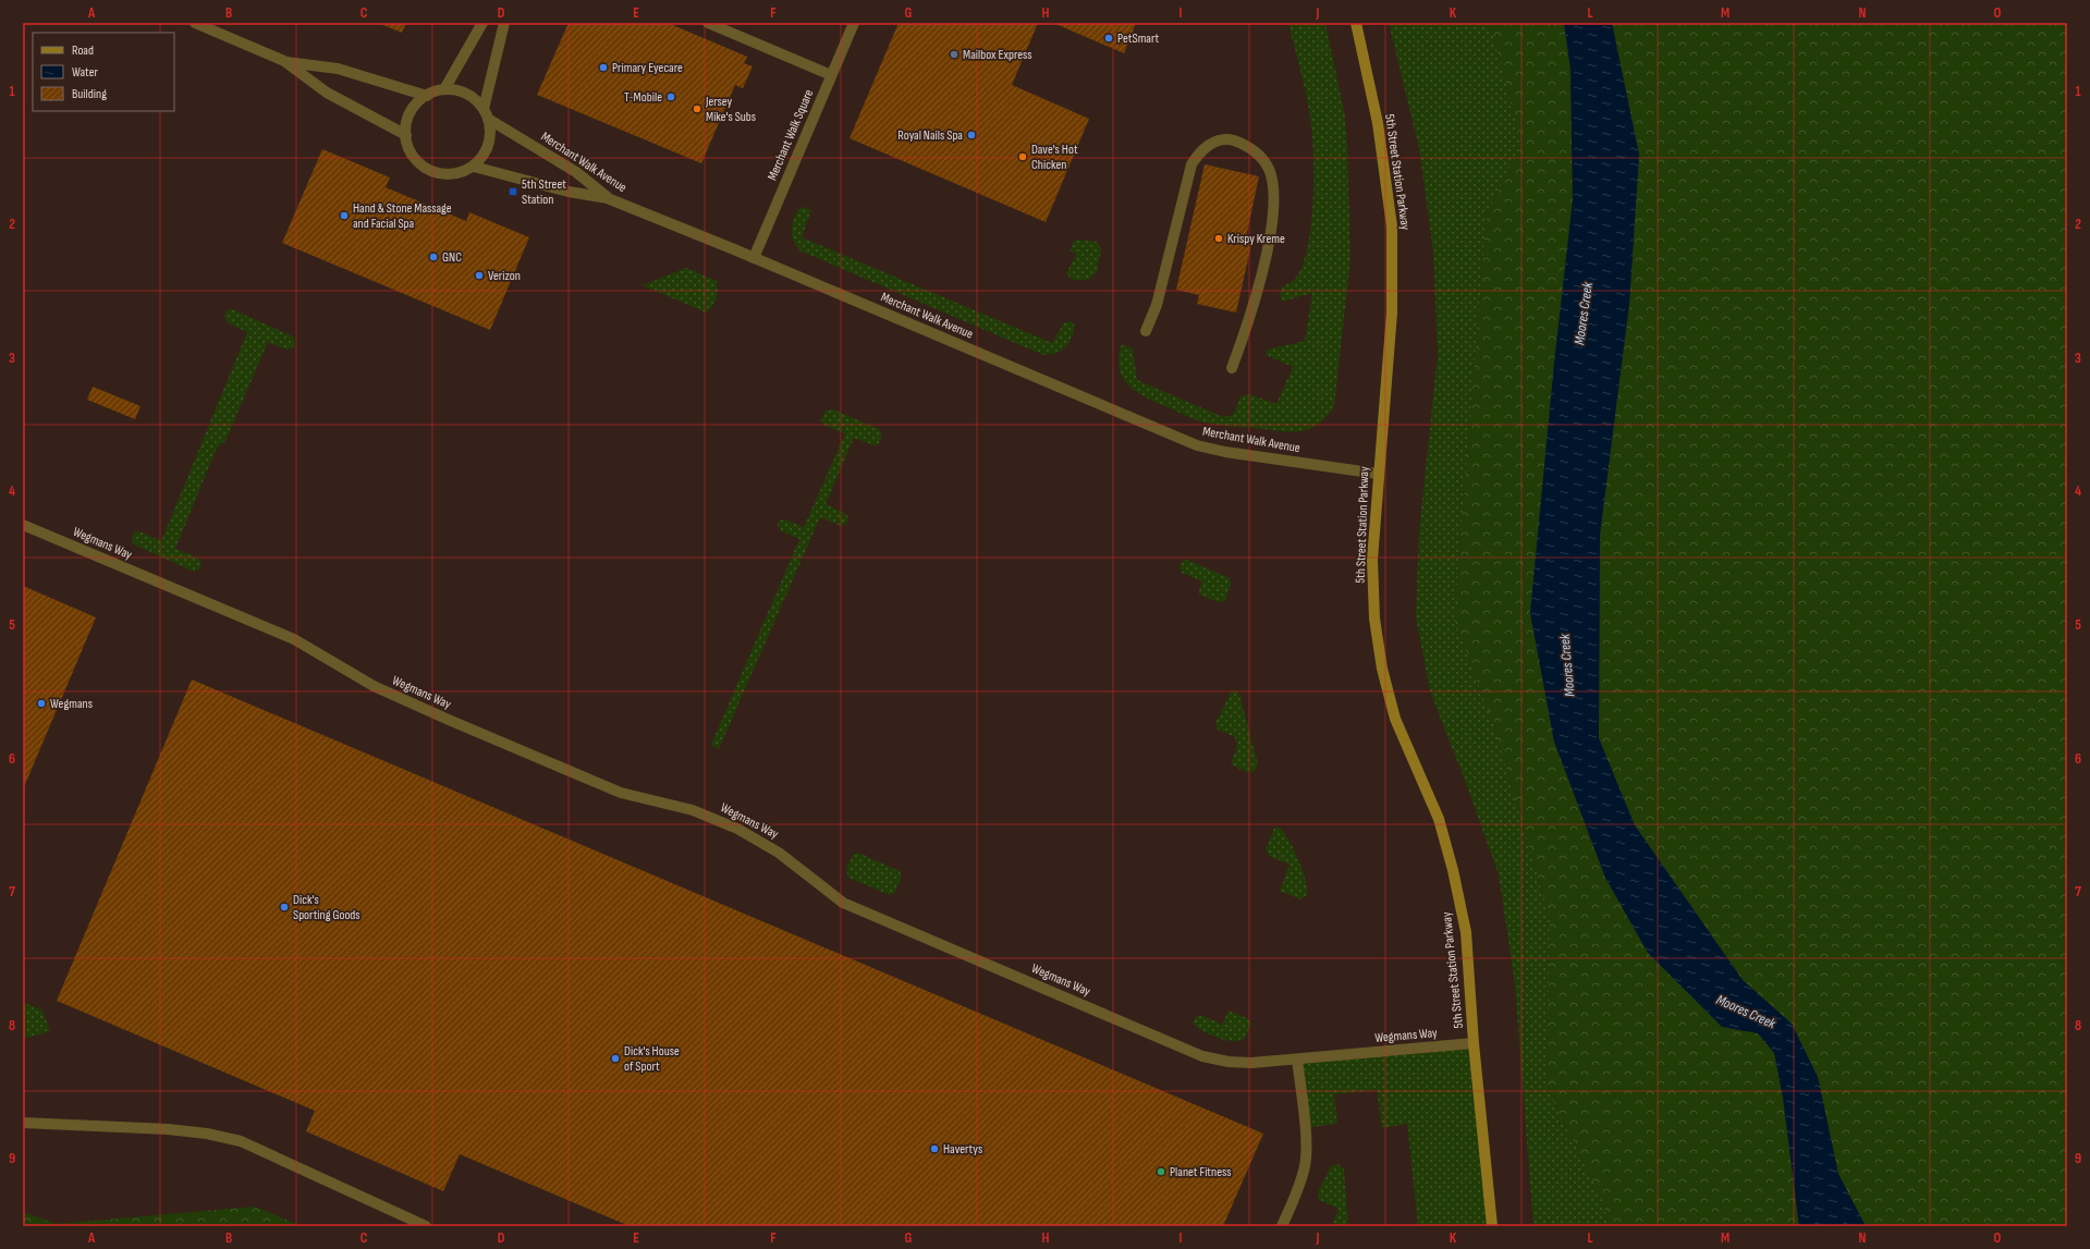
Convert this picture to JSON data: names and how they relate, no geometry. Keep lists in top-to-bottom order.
{
  "streets": {
    "street": [
      "Merchant Walk Square",
      "Merchant Walk Avenue",
      "5th Street Station Parkway",
      "Wegmans Way"
    ]
  },
  "crossings": [
    ["Merchant Walk Square", "Merchant Walk Avenue"],
    ["Merchant Walk Avenue", "5th Street Station Parkway"],
    ["5th Street Station Parkway", "Wegmans Way"]
  ],
  "water": ["Moores Creek"],
  "places": {
    "other": [
      "PetSmart",
      "Mailbox Express",
      "Primary Eyecare",
      "T-Mobile",
      "Jersey Mike's Subs",
      "Royal Nails Spa",
      "Dave's Hot Chicken",
      "Hand & Stone Massage and Facial Spa",
      "Krispy Kreme",
      "GNC",
      "Verizon",
      "Wegmans",
      "Dick's Sporting Goods",
      "Dick's House of Sport",
      "Havertys",
      "Planet Fitness"
    ],
    "transit": ["5th Street Station"]
  },
  "legend": ["Road", "Water", "Building"],
  "grid": {
    "columns": [
      "A",
      "B",
      "C",
      "D",
      "E",
      "F",
      "G",
      "H",
      "I",
      "J",
      "K",
      "L",
      "M",
      "N",
      "O"
    ],
    "rows": [
      "1",
      "2",
      "3",
      "4",
      "5",
      "6",
      "7",
      "8",
      "9"
    ]
  }
}
